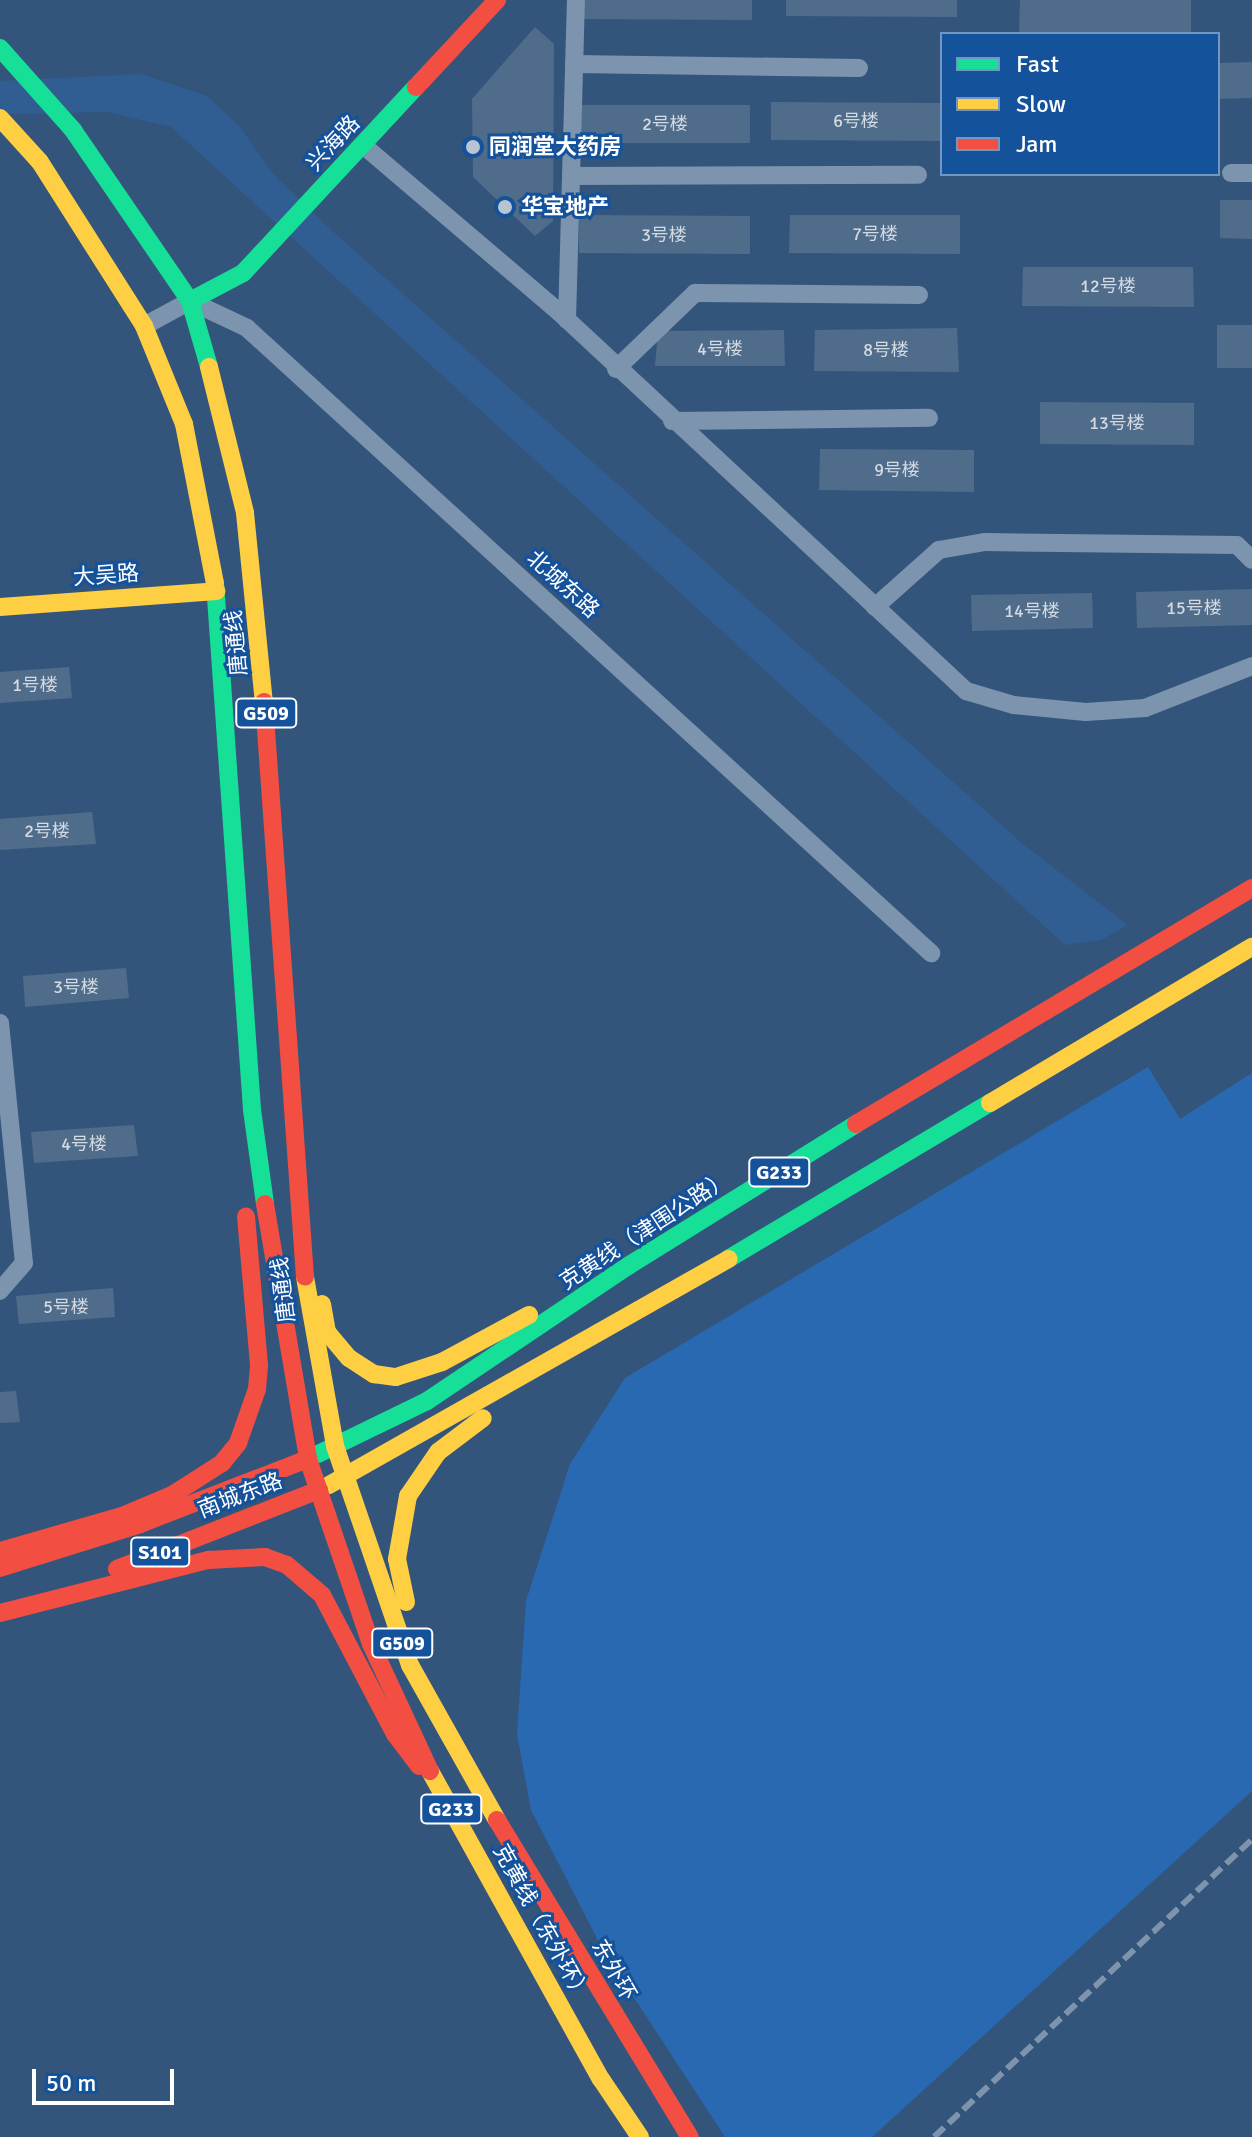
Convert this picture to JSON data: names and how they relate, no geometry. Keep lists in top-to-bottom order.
{
  "streets": {
    "main road": [
      "兴海路",
      "大吴路",
      "唐通线",
      "G509",
      "G233",
      "克黄线（津围公路）",
      "南城东路",
      "S101",
      "克黄线（东外环）",
      "东外环"
    ],
    "street": ["北城东路"]
  },
  "crossings": [
    ["兴海路", "北城东路"],
    ["兴海路", "唐通线"],
    ["大吴路", "唐通线"],
    ["北城东路", "唐通线"],
    ["唐通线", "G509"],
    ["唐通线", "克黄线（津围公路）"],
    ["唐通线", "南城东路"],
    ["唐通线", "克黄线（东外环）"],
    ["G509", "G233"],
    ["G509", "克黄线（津围公路）"],
    ["G509", "东外环"],
    ["G233", "南城东路"],
    ["G233", "克黄线（东外环）"],
    ["G233", "东外环"],
    ["克黄线（津围公路）", "南城东路"],
    ["克黄线（津围公路）", "克黄线（东外环）"],
    ["南城东路", "克黄线（东外环）"]
  ],
  "places": ["同润堂大药房", "华宝地产"],
  "house_numbers": [
    "6号楼",
    "2号楼",
    "7号楼",
    "3号楼",
    "12号楼",
    "4号楼",
    "8号楼",
    "13号楼",
    "9号楼",
    "15号楼",
    "14号楼",
    "1号楼",
    "2号楼",
    "3号楼",
    "4号楼",
    "5号楼"
  ],
  "legend": ["Fast", "Slow", "Jam"],
  "scale_bar": "50 m"
}
